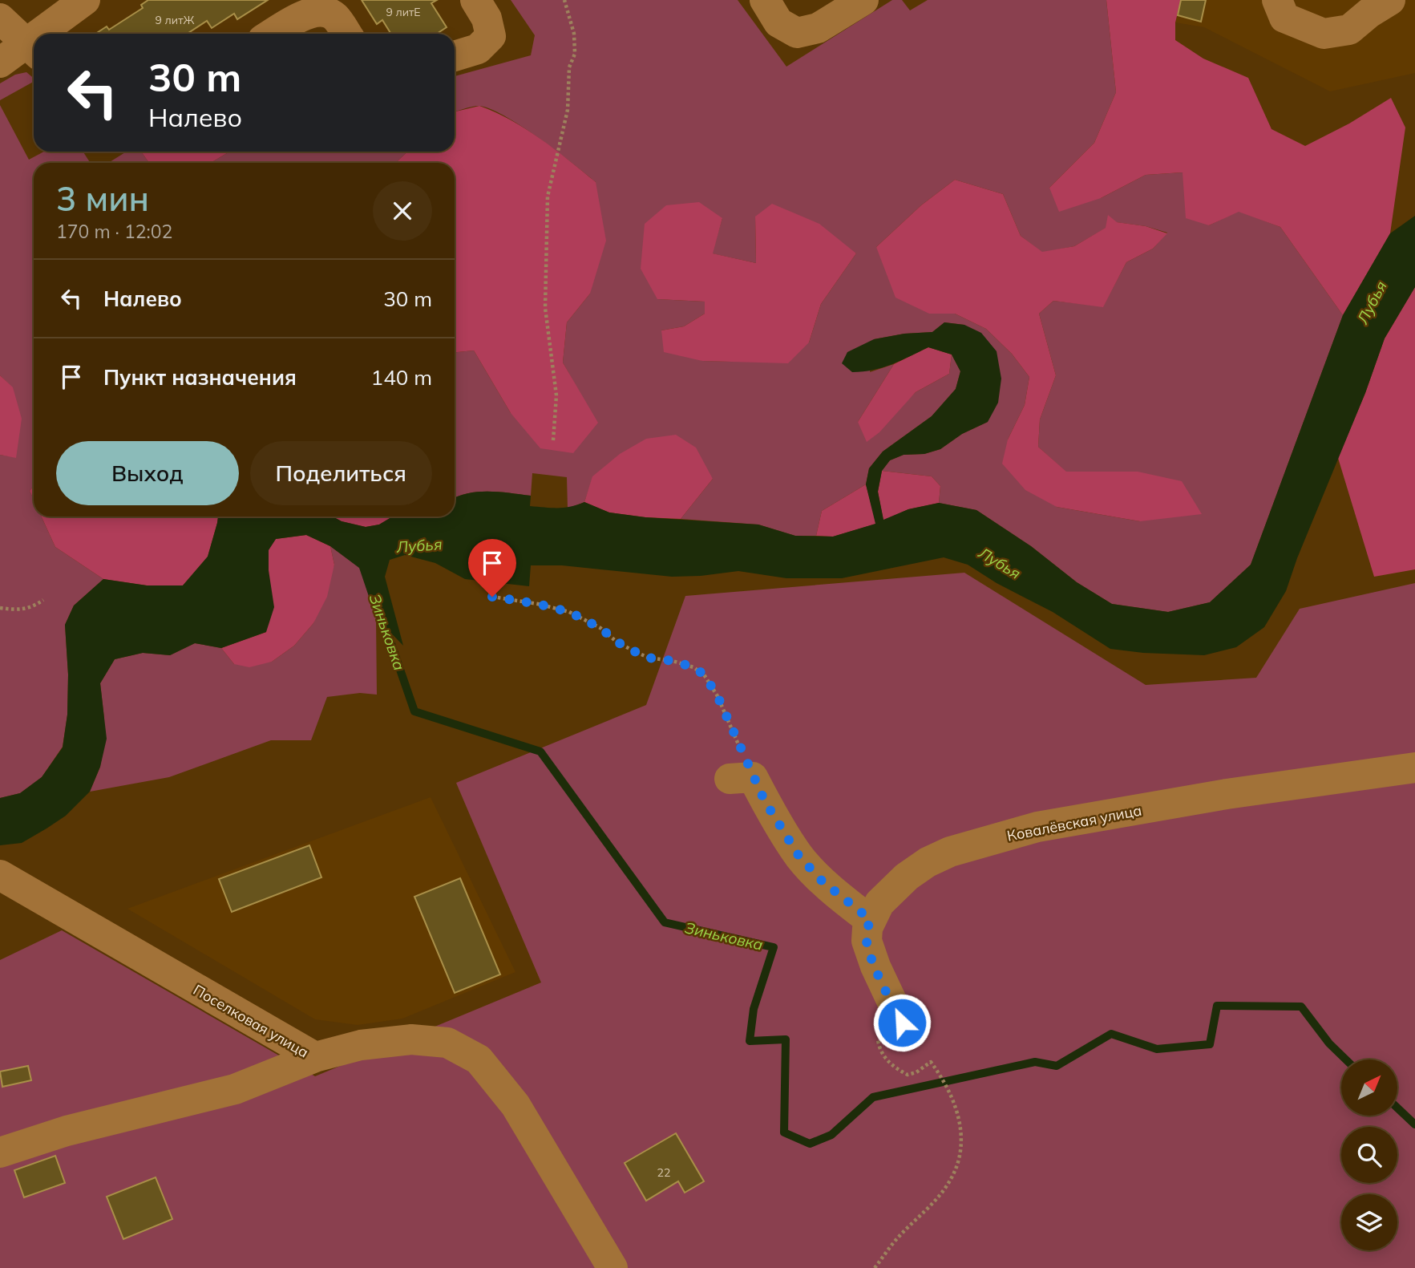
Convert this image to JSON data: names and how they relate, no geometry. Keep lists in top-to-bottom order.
{
  "streets": {
    "street": ["Ковалёвская улица", "Поселковая улица"]
  },
  "water": ["Лубья", "Зиньковка"],
  "house_numbers": ["9 литЕ", "9 литЖ", "22"],
  "north": "top right",
  "page": {
    "turn": ["30 m", "Налево"],
    "heading": ["3 мин", "170 m · 12:02"],
    "list": [
      {
        "name": "Налево",
        "value": "30 m"
      },
      {
        "name": "Пункт назначения",
        "value": "140 m"
      }
    ],
    "buttons": ["Выход", "Поделиться"]
  }
}
